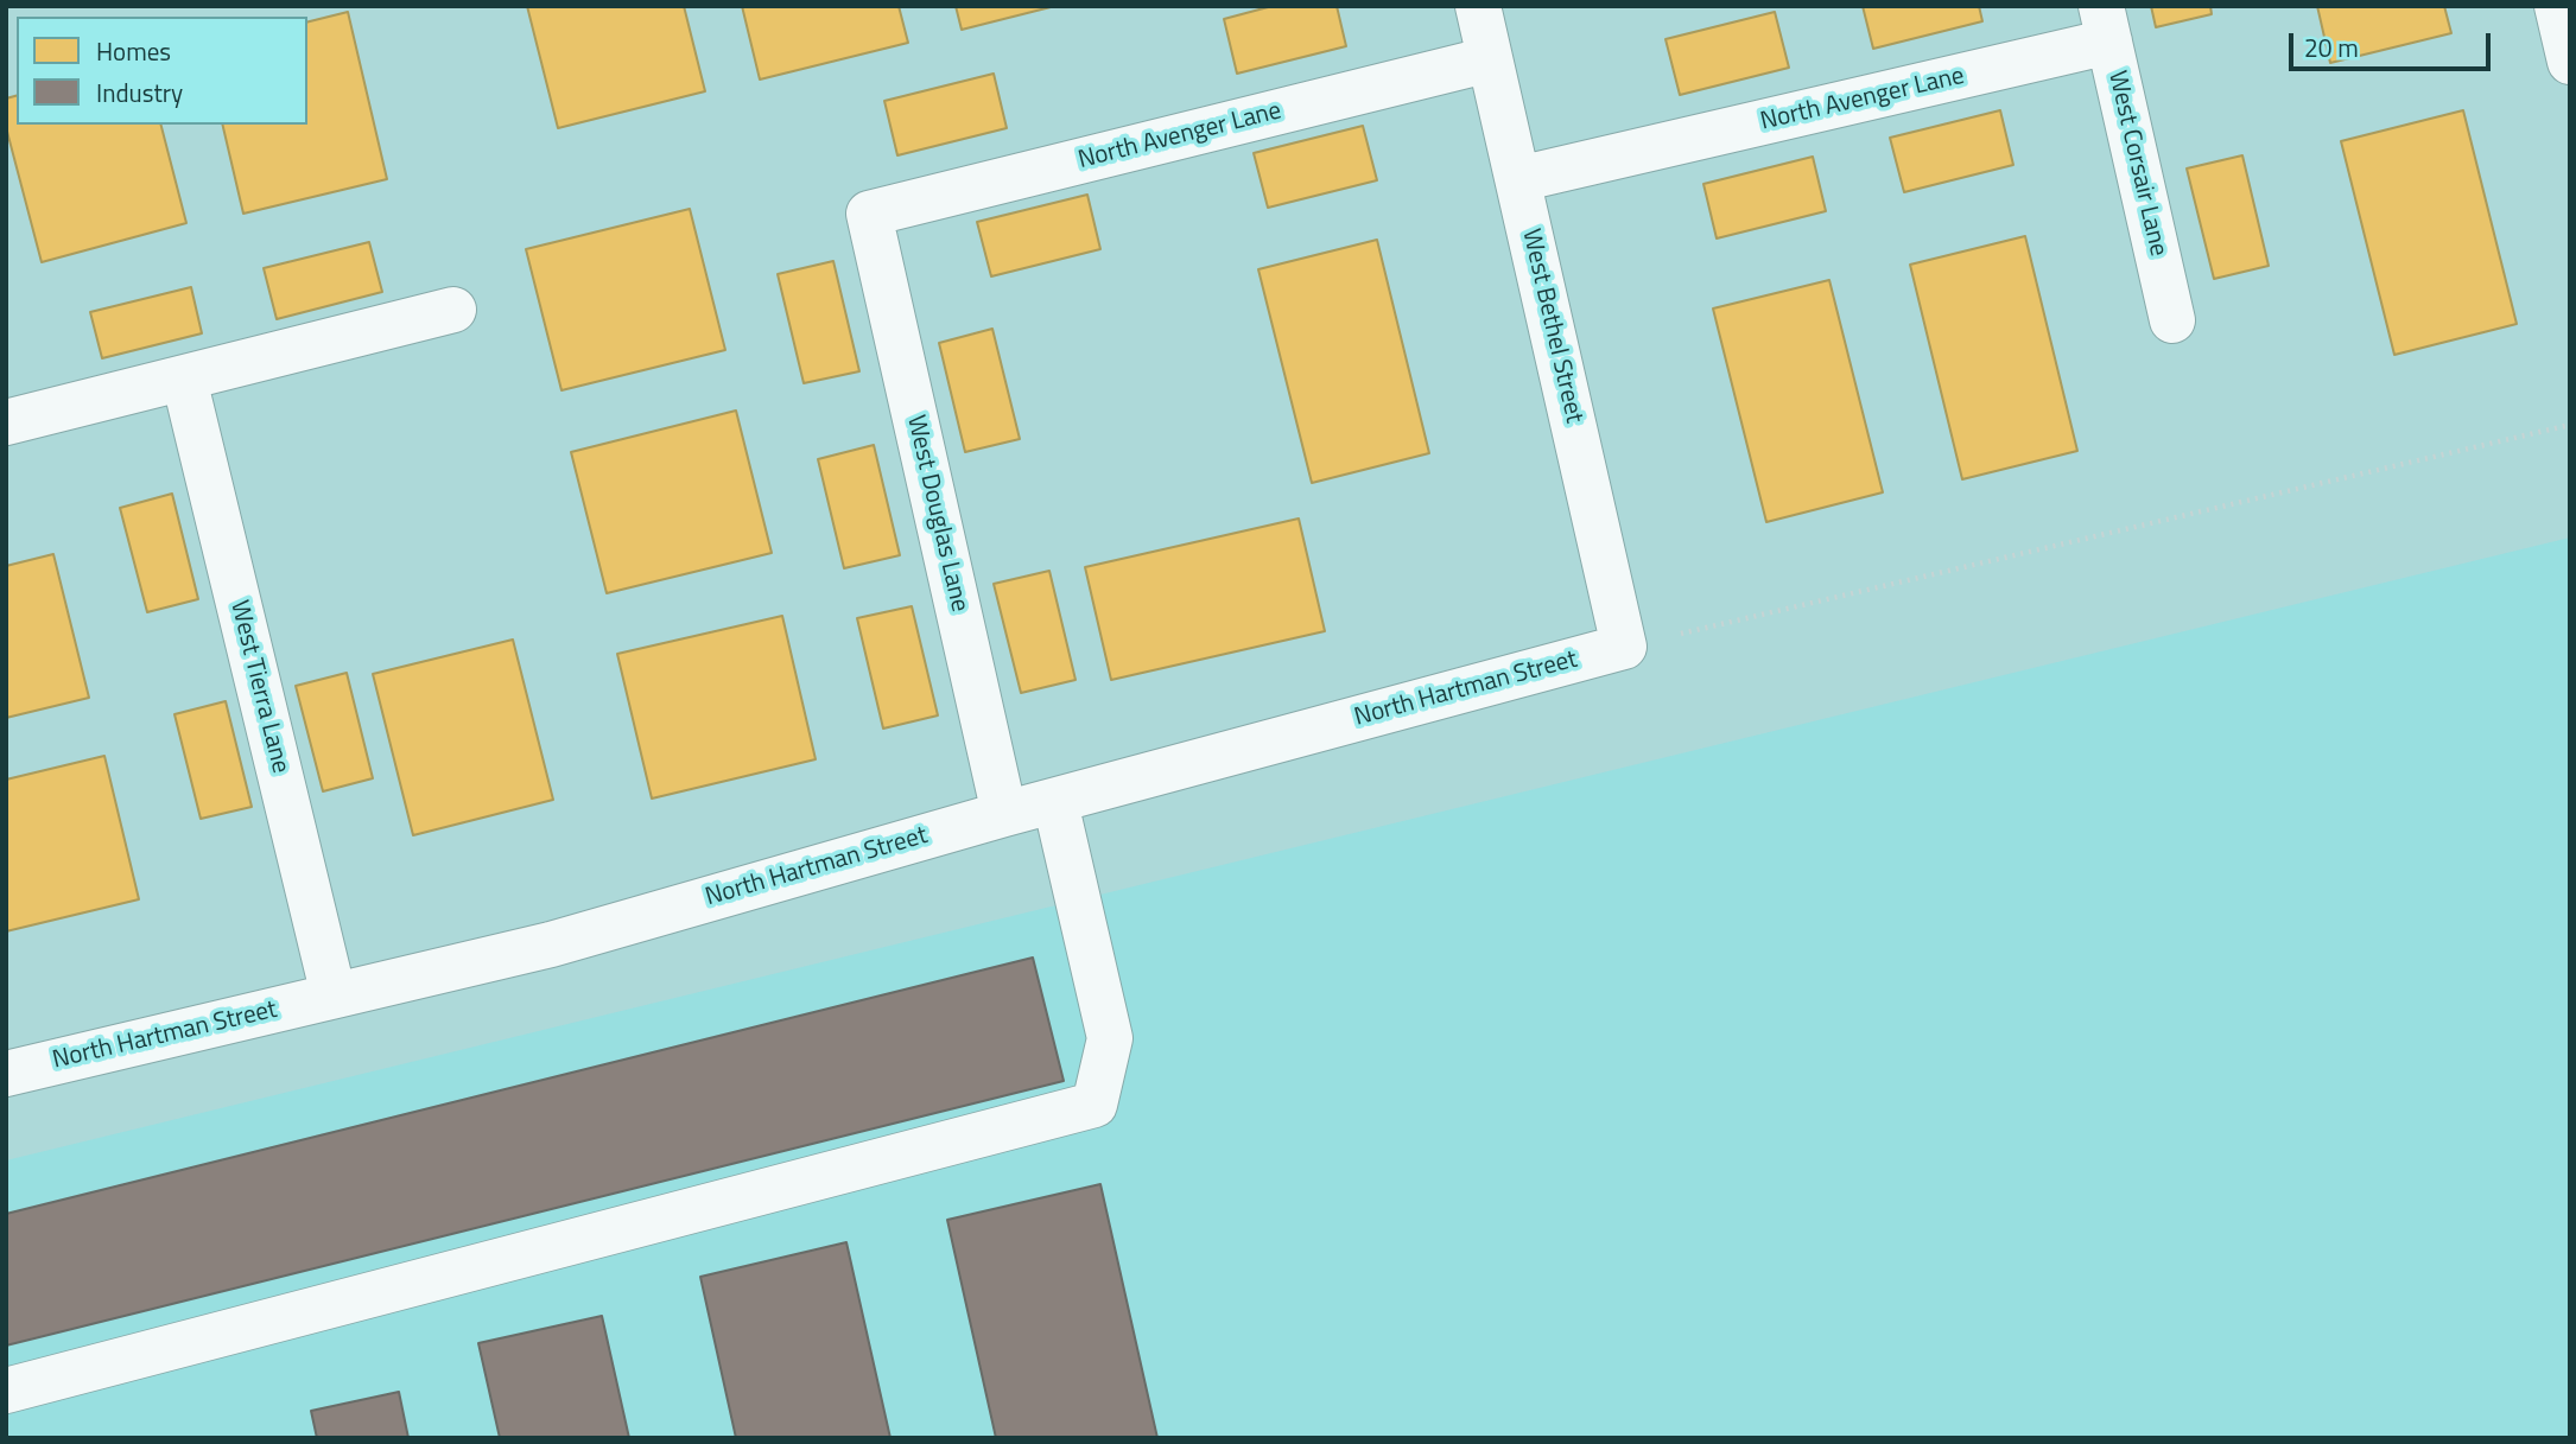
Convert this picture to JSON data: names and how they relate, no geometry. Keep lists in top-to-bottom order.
{
  "streets": {
    "street": [
      "North Avenger Lane",
      "West Corsair Lane",
      "West Bethel Street",
      "West Douglas Lane",
      "West Tierra Lane",
      "North Hartman Street"
    ]
  },
  "crossings": [
    ["North Avenger Lane", "West Corsair Lane"],
    ["North Avenger Lane", "West Bethel Street"],
    ["North Avenger Lane", "West Douglas Lane"],
    ["West Bethel Street", "North Hartman Street"],
    ["West Douglas Lane", "North Hartman Street"],
    ["West Tierra Lane", "North Hartman Street"]
  ],
  "legend": ["Homes", "Industry"],
  "scale_bar": "20 m"
}
